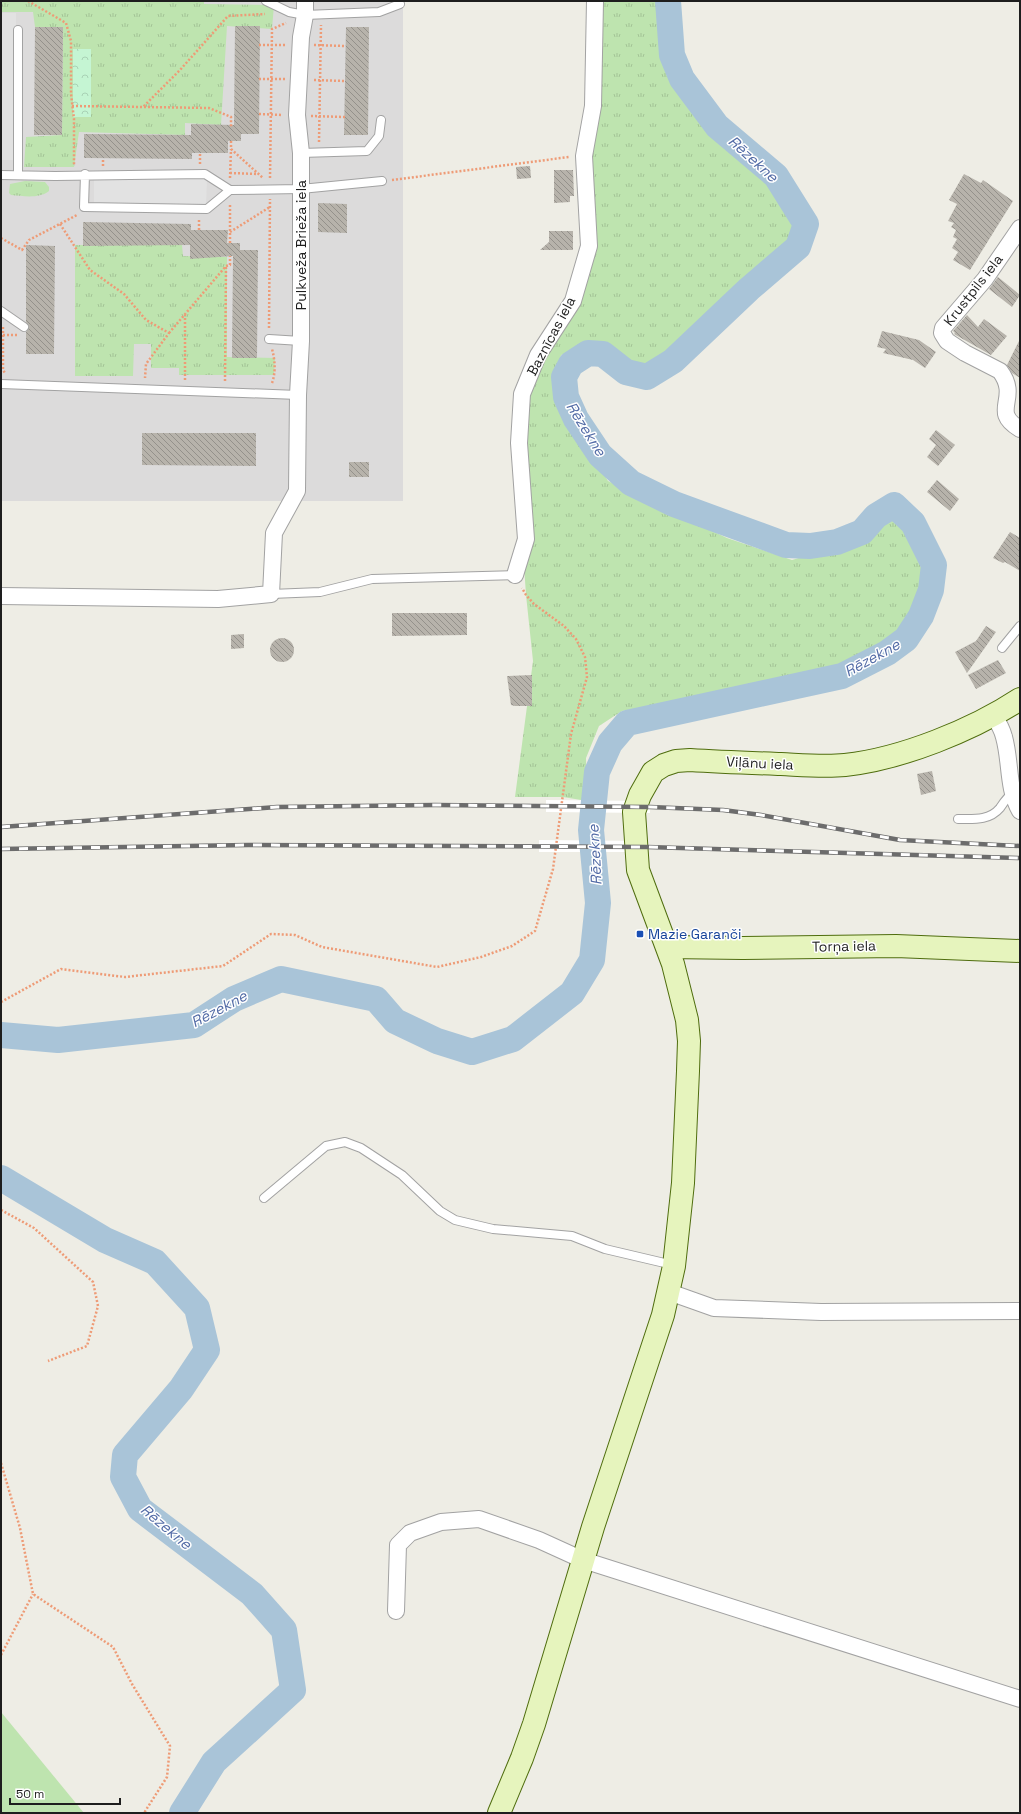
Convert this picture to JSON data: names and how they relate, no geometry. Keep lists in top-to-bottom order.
{
  "streets": {
    "main road": ["Viļānu iela", "Torņa iela"],
    "street": ["Pulkveža Brieža iela", "Krustpils iela", "Baznīcas iela"]
  },
  "crossings": [
    ["Viļānu iela", "Torņa iela"]
  ],
  "water": ["Rēzekne"],
  "places": {
    "transit": ["Mazie Garanči"]
  },
  "scale_bar": "50 m"
}
